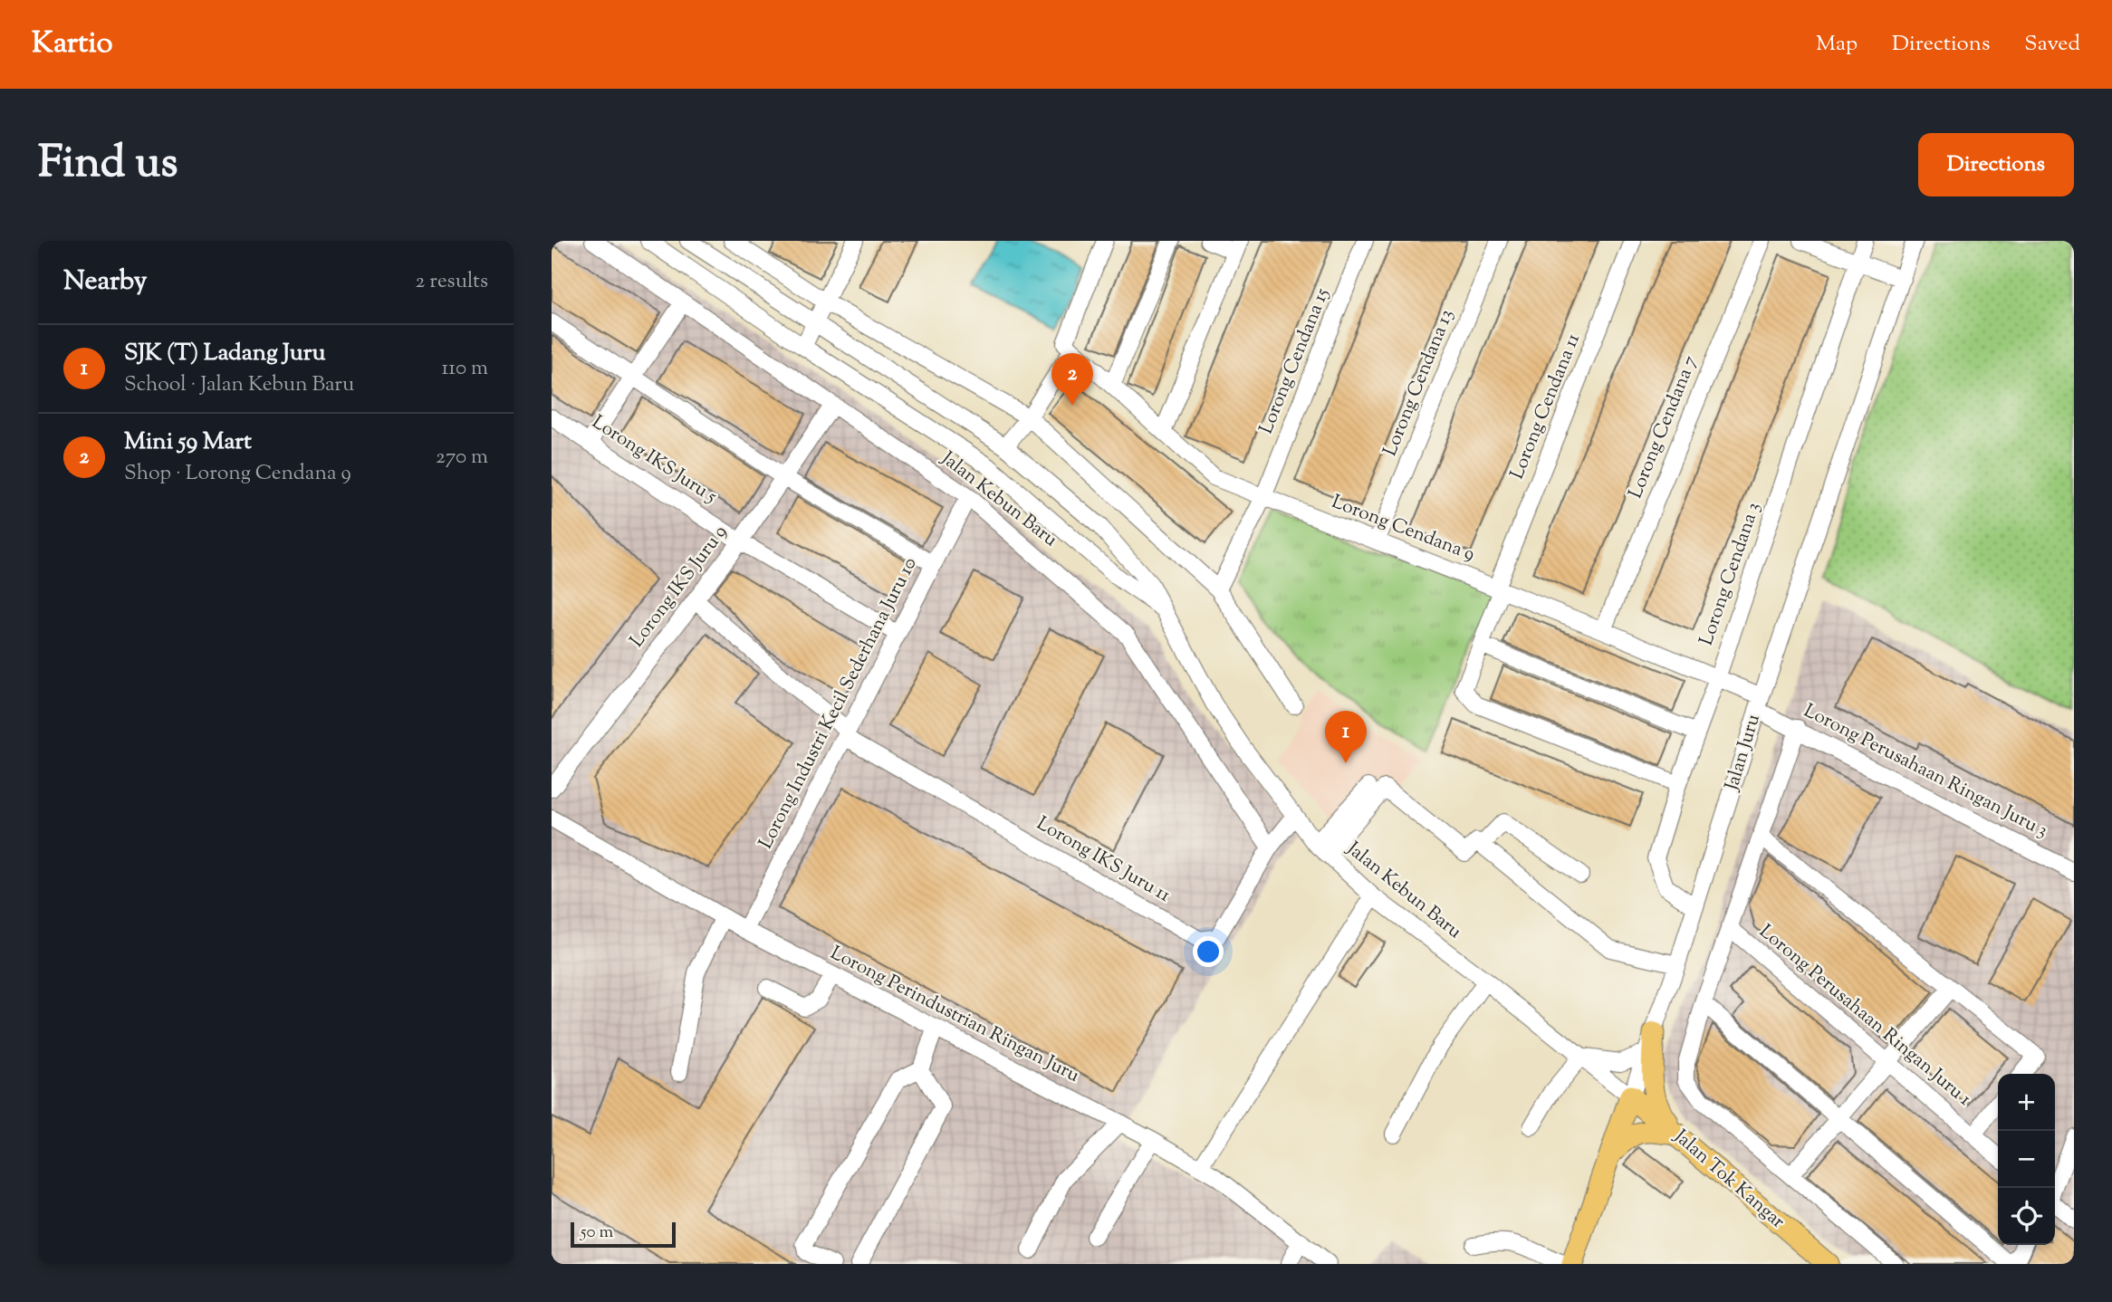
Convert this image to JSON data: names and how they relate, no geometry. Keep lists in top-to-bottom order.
{
  "streets": {
    "main road": ["Jalan Juru", "Jalan Tok Kangar"],
    "street": [
      "Lorong Cendana 15",
      "Lorong Cendana 13",
      "Lorong Cendana 11",
      "Lorong Cendana 7",
      "Lorong IKS Juru 5",
      "Jalan Kebun Baru",
      "Lorong Cendana 9",
      "Lorong Cendana 3",
      "Lorong IKS Juru 9",
      "Lorong Industri Kecil Sederhana Juru 10",
      "Lorong Perusahaan Ringan Juru 3",
      "Lorong IKS Juru 11",
      "Lorong Perindustrian Ringan Juru",
      "Lorong Perusahaan Ringan Juru 1"
    ]
  },
  "crossings": [
    ["Lorong Cendana 15", "Lorong Cendana 9"],
    ["Lorong Cendana 13", "Lorong Cendana 9"],
    ["Lorong Cendana 11", "Lorong Cendana 9"],
    ["Lorong Cendana 11", "Lorong Cendana 3"],
    ["Lorong Cendana 7", "Lorong Cendana 9"],
    ["Lorong IKS Juru 5", "Lorong IKS Juru 9"],
    ["Lorong IKS Juru 5", "Lorong Industri Kecil Sederhana Juru 10"],
    ["Jalan Kebun Baru", "Lorong IKS Juru 9"],
    ["Jalan Kebun Baru", "Lorong Industri Kecil Sederhana Juru 10"],
    ["Jalan Kebun Baru", "Jalan Juru"],
    ["Jalan Kebun Baru", "Lorong IKS Juru 11"],
    ["Jalan Kebun Baru", "Jalan Tok Kangar"],
    ["Lorong Cendana 9", "Lorong Cendana 3"],
    ["Lorong Cendana 9", "Jalan Juru"],
    ["Lorong Cendana 9", "Lorong Perusahaan Ringan Juru 3"],
    ["Lorong Cendana 3", "Jalan Juru"],
    ["Lorong Industri Kecil Sederhana Juru 10", "Lorong IKS Juru 11"],
    ["Lorong Industri Kecil Sederhana Juru 10", "Lorong Perindustrian Ringan Juru"],
    ["Jalan Juru", "Lorong Perusahaan Ringan Juru 3"],
    ["Jalan Juru", "Jalan Tok Kangar"]
  ],
  "scale_bar": "50 m",
  "page": {
    "header": "Kartio",
    "nav": ["Map", "Directions", "Saved"],
    "title": "Find us",
    "buttons": "Directions",
    "heading": ["Nearby", "2 results"],
    "list": [
      {
        "mark": "1",
        "name": "SJK (T) Ladang Juru",
        "note": "School · Jalan Kebun Baru",
        "value": "110 m"
      },
      {
        "mark": "2",
        "name": "Mini 59 Mart",
        "note": "Shop · Lorong Cendana 9",
        "value": "270 m"
      }
    ],
    "pins": ["2", "1"],
    "map_buttons": ["+", "−"],
    "scale": "50 m"
  }
}
